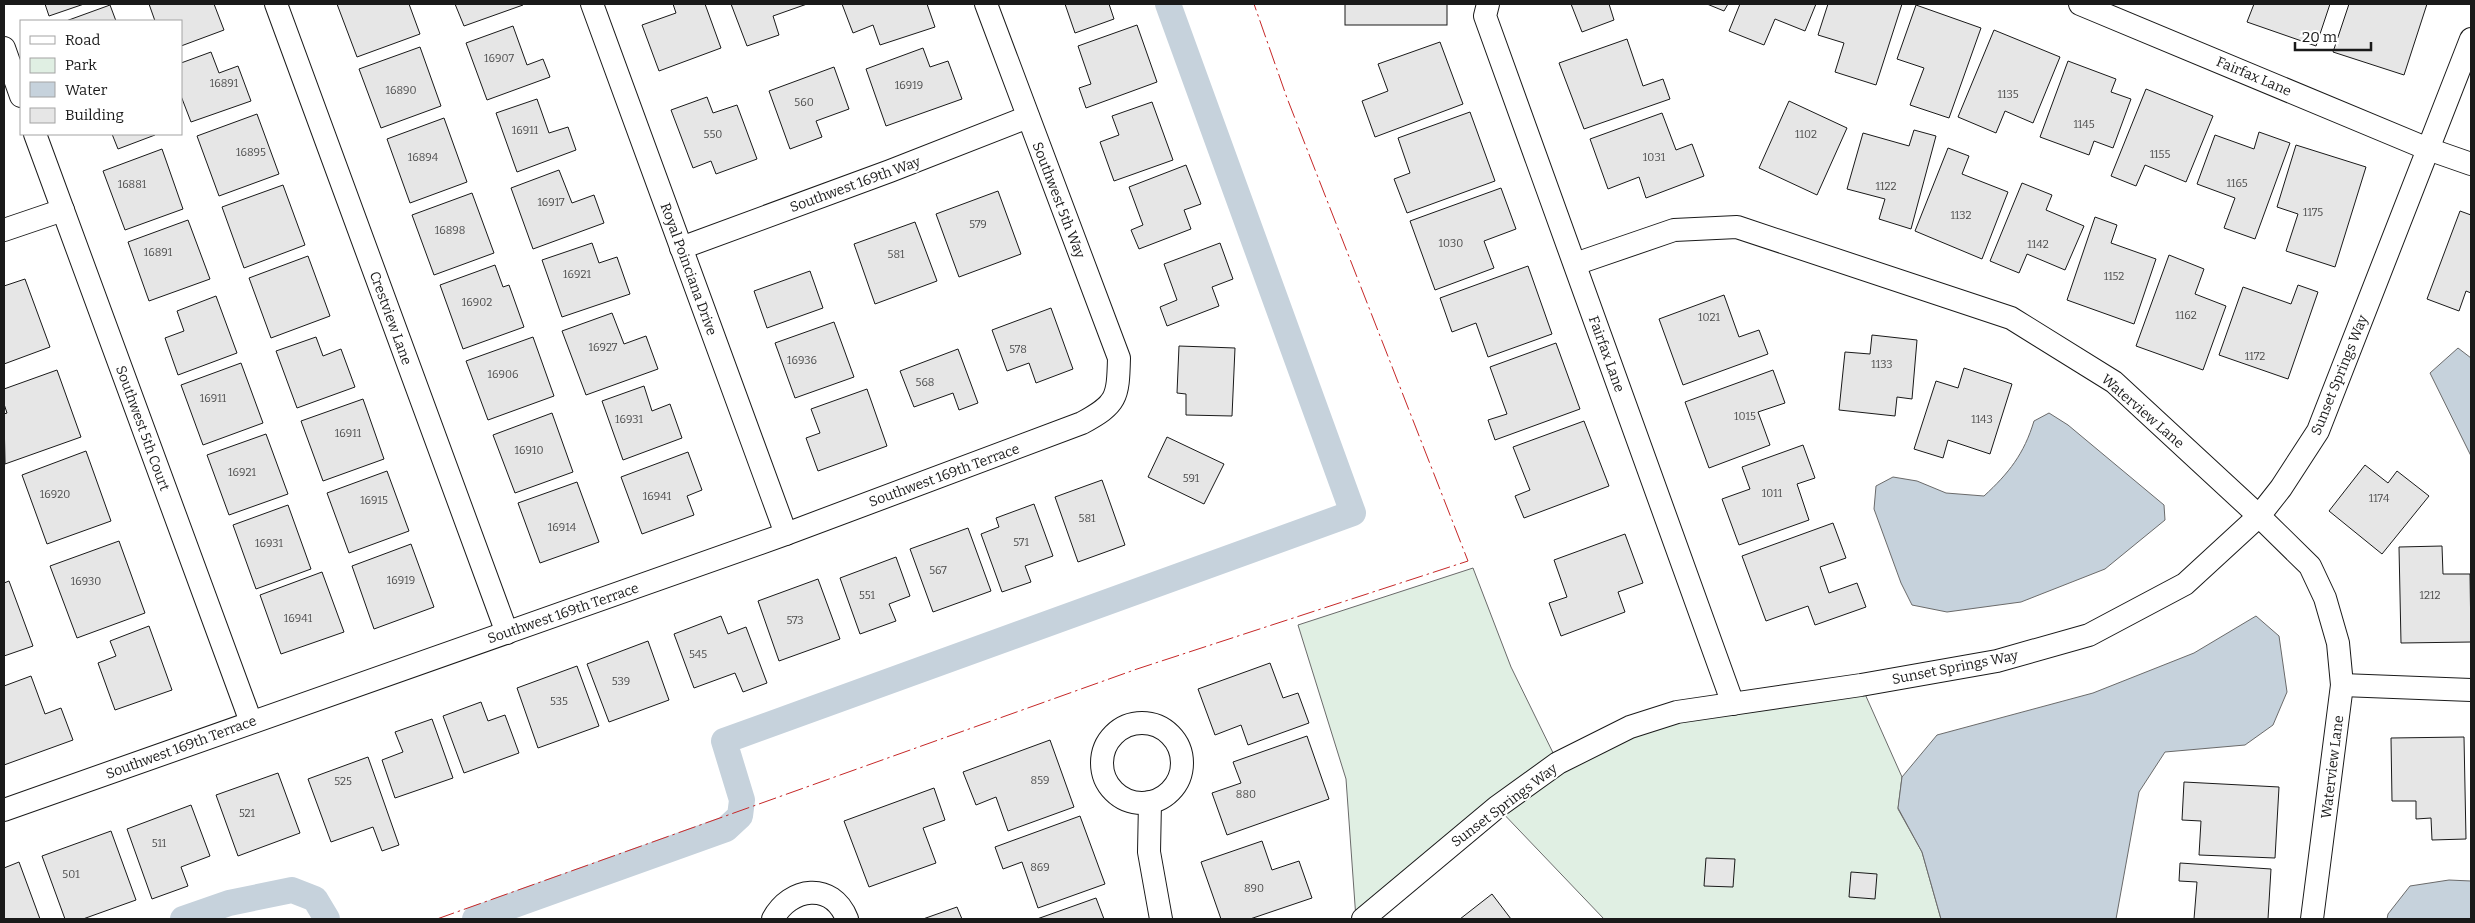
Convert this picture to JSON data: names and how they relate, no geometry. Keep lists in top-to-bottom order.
{
  "streets": {
    "street": [
      "Fairfax Lane",
      "Southwest 169th Way",
      "Southwest 5th Way",
      "Royal Poinciana Drive",
      "Crestview Lane",
      "Sunset Springs Way",
      "Waterview Lane",
      "Southwest 5th Court",
      "Southwest 169th Terrace"
    ]
  },
  "crossings": [
    ["Fairfax Lane", "Sunset Springs Way"],
    ["Fairfax Lane", "Waterview Lane"],
    ["Southwest 169th Way", "Southwest 5th Way"],
    ["Southwest 169th Way", "Royal Poinciana Drive"],
    ["Southwest 5th Way", "Southwest 169th Terrace"],
    ["Royal Poinciana Drive", "Southwest 169th Terrace"],
    ["Crestview Lane", "Southwest 169th Terrace"],
    ["Sunset Springs Way", "Waterview Lane"],
    ["Southwest 5th Court", "Southwest 169th Terrace"]
  ],
  "house_numbers": [
    "16907",
    "16891",
    "16919",
    "16890",
    "1135",
    "560",
    "1145",
    "16911",
    "550",
    "1102",
    "16895",
    "1155",
    "16894",
    "1031",
    "1165",
    "16881",
    "1122",
    "16917",
    "1175",
    "1132",
    "579",
    "16898",
    "1030",
    "1142",
    "16891",
    "581",
    "16921",
    "1152",
    "16902",
    "1162",
    "1021",
    "16927",
    "578",
    "1172",
    "16936",
    "1133",
    "16906",
    "568",
    "16911",
    "1015",
    "16931",
    "1143",
    "16911",
    "16910",
    "16921",
    "591",
    "1011",
    "16920",
    "16941",
    "1174",
    "16915",
    "581",
    "16914",
    "571",
    "16931",
    "567",
    "16919",
    "16930",
    "551",
    "1212",
    "16941",
    "573",
    "545",
    "539",
    "535",
    "859",
    "525",
    "880",
    "521",
    "511",
    "869",
    "501",
    "890"
  ],
  "legend": [
    "Road",
    "Park",
    "Water",
    "Building"
  ],
  "scale_bar": "20 m"
}
